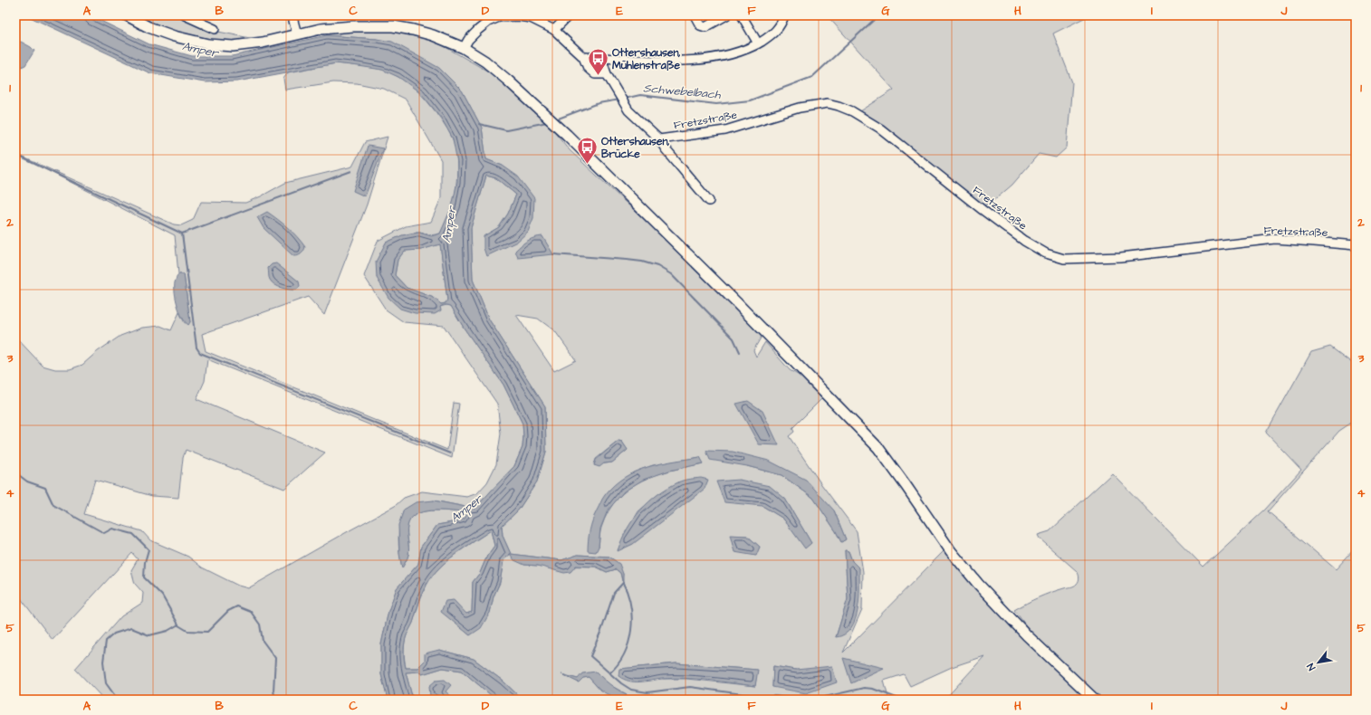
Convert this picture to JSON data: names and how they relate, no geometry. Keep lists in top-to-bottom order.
{
  "streets": {
    "street": ["Fretzstraße"]
  },
  "water": ["Amper", "Schwebelbach"],
  "places": {
    "bus stop": ["Ottershausen, Mühlenstraße", "Ottershausen, Brücke"]
  },
  "north": "bottom left",
  "grid": {
    "columns": [
      "A",
      "B",
      "C",
      "D",
      "E",
      "F",
      "G",
      "H",
      "I",
      "J"
    ],
    "rows": [
      "1",
      "2",
      "3",
      "4",
      "5"
    ]
  }
}
